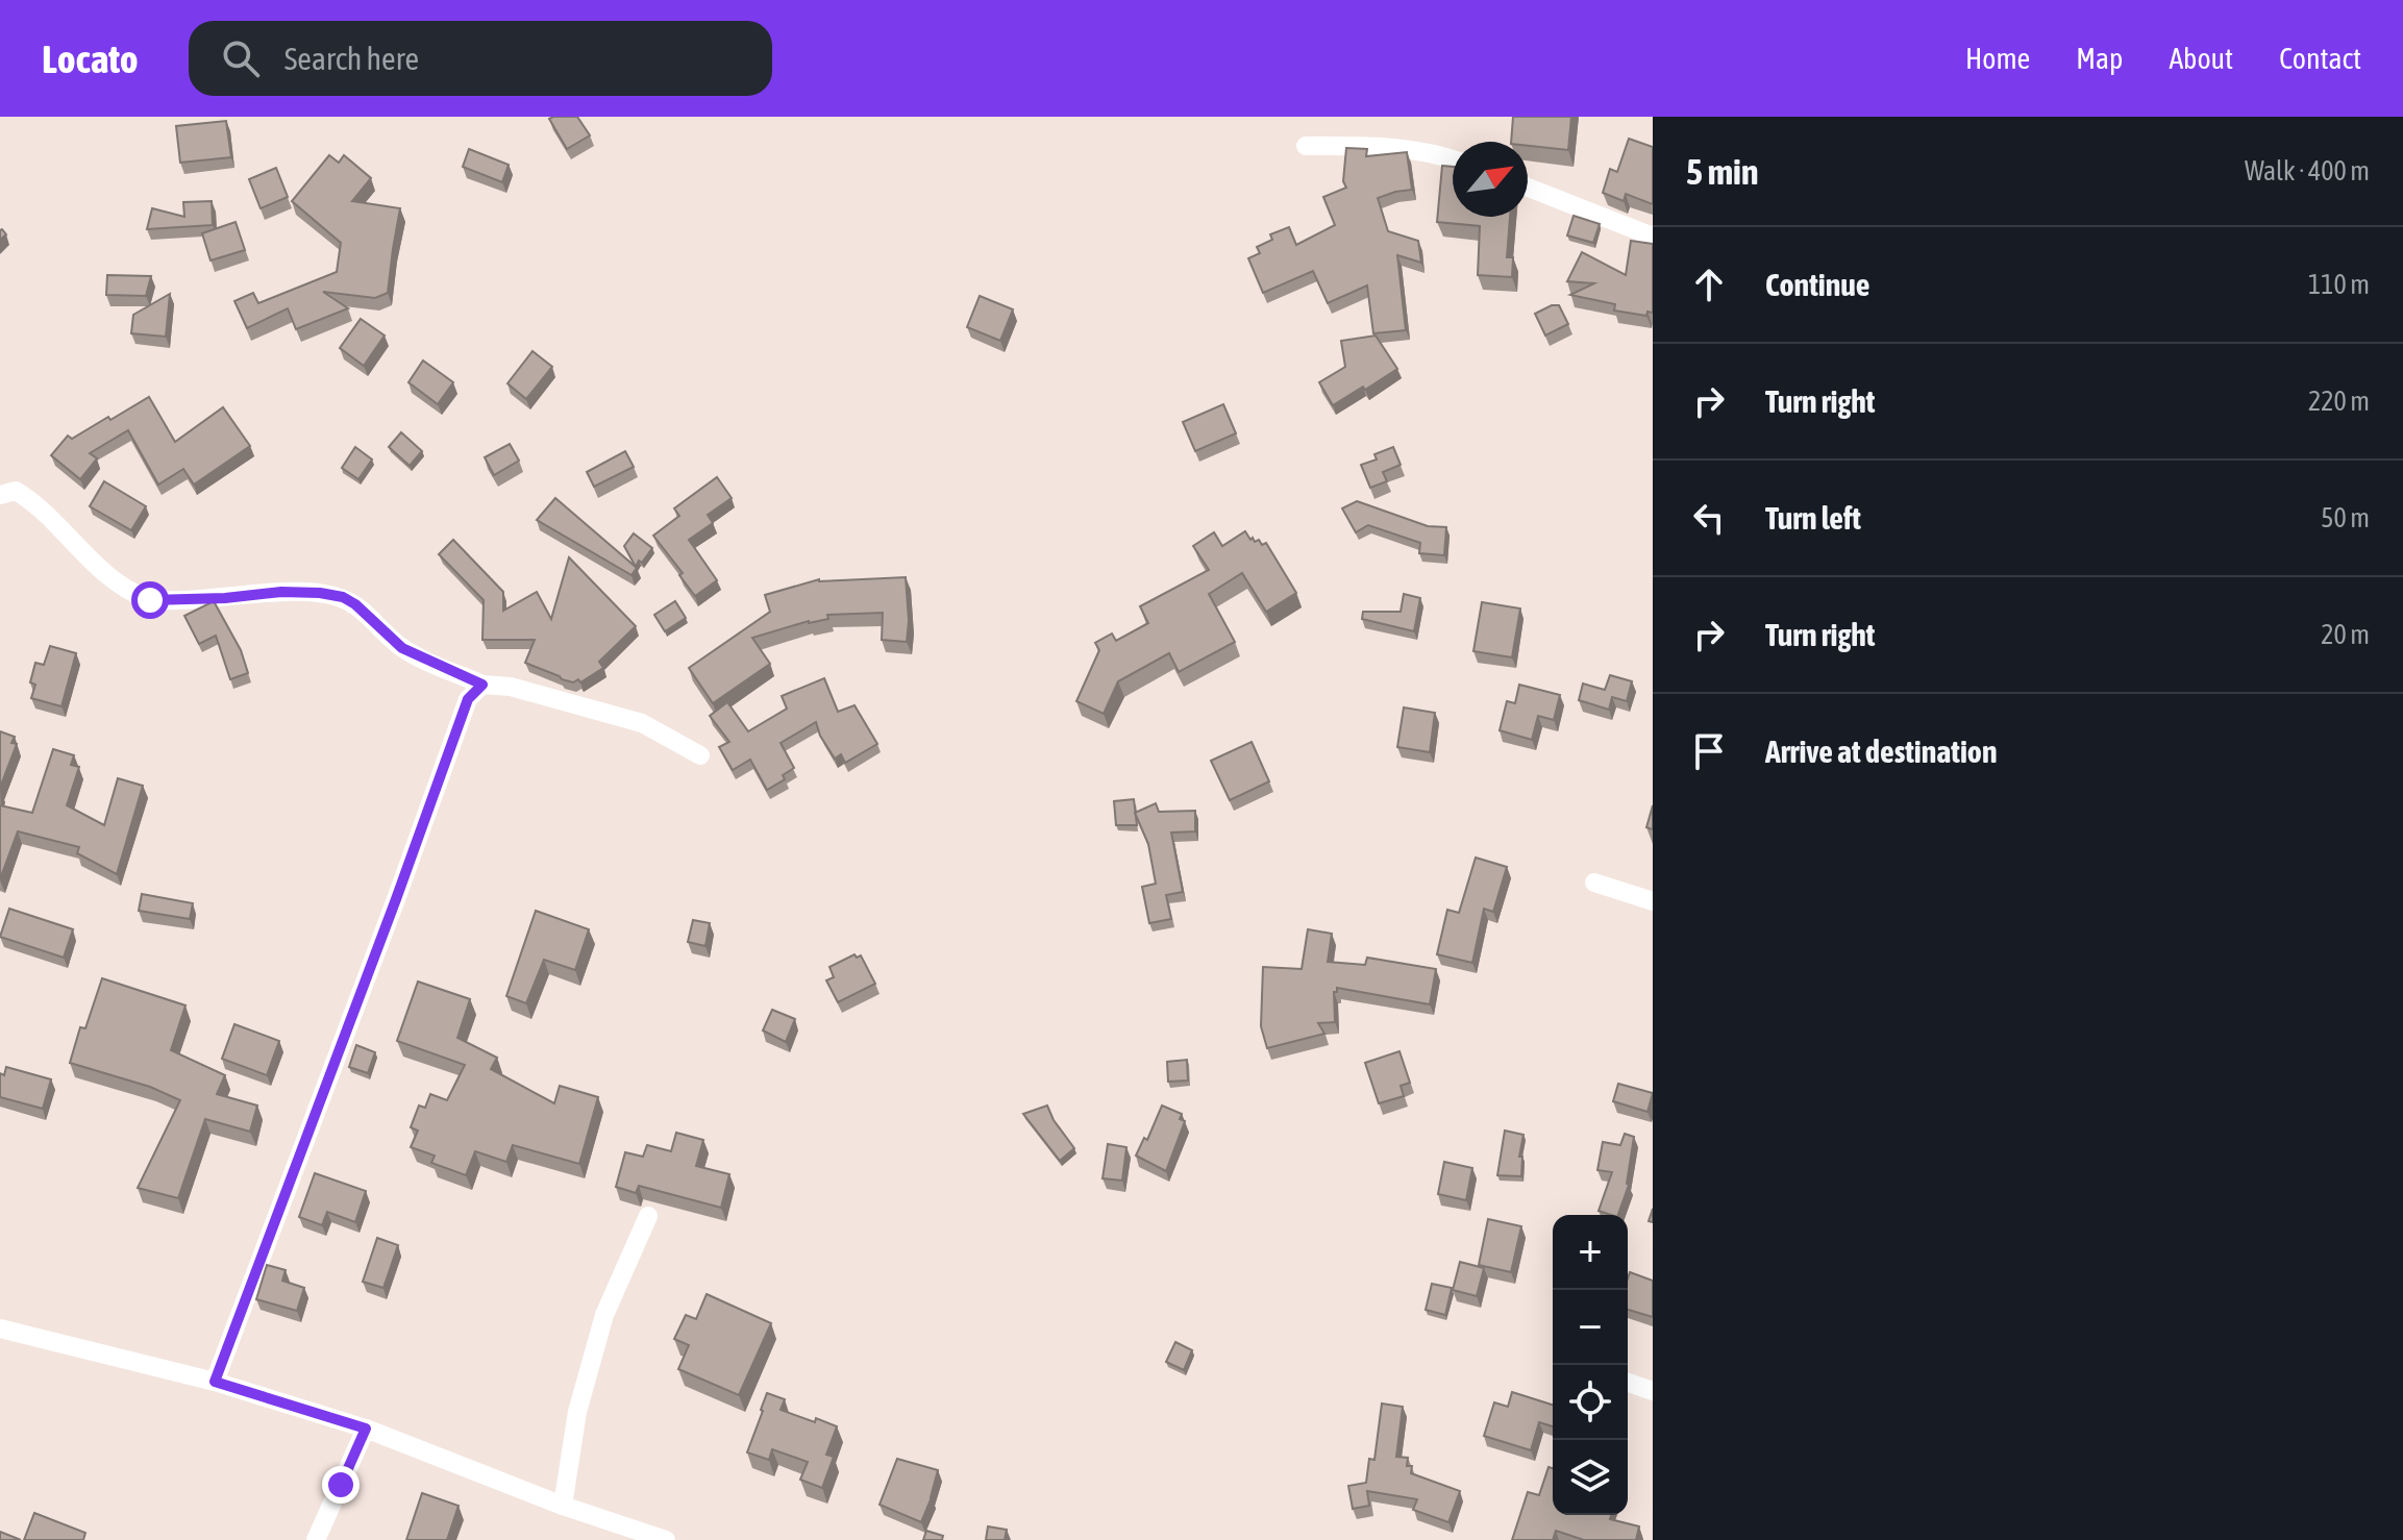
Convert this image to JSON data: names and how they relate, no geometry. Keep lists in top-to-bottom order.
{
  "north": "top right",
  "page": {
    "header": "Locato",
    "search": "Search here",
    "nav": [
      "Home",
      "Map",
      "About",
      "Contact"
    ],
    "heading": ["5 min", "Walk · 400 m"],
    "list": [
      ["Continue", "110 m"],
      ["Turn right", "220 m"],
      ["Turn left", "50 m"],
      ["Turn right", "20 m"],
      "Arrive at destination"
    ],
    "map_buttons": ["+", "−"]
  }
}
